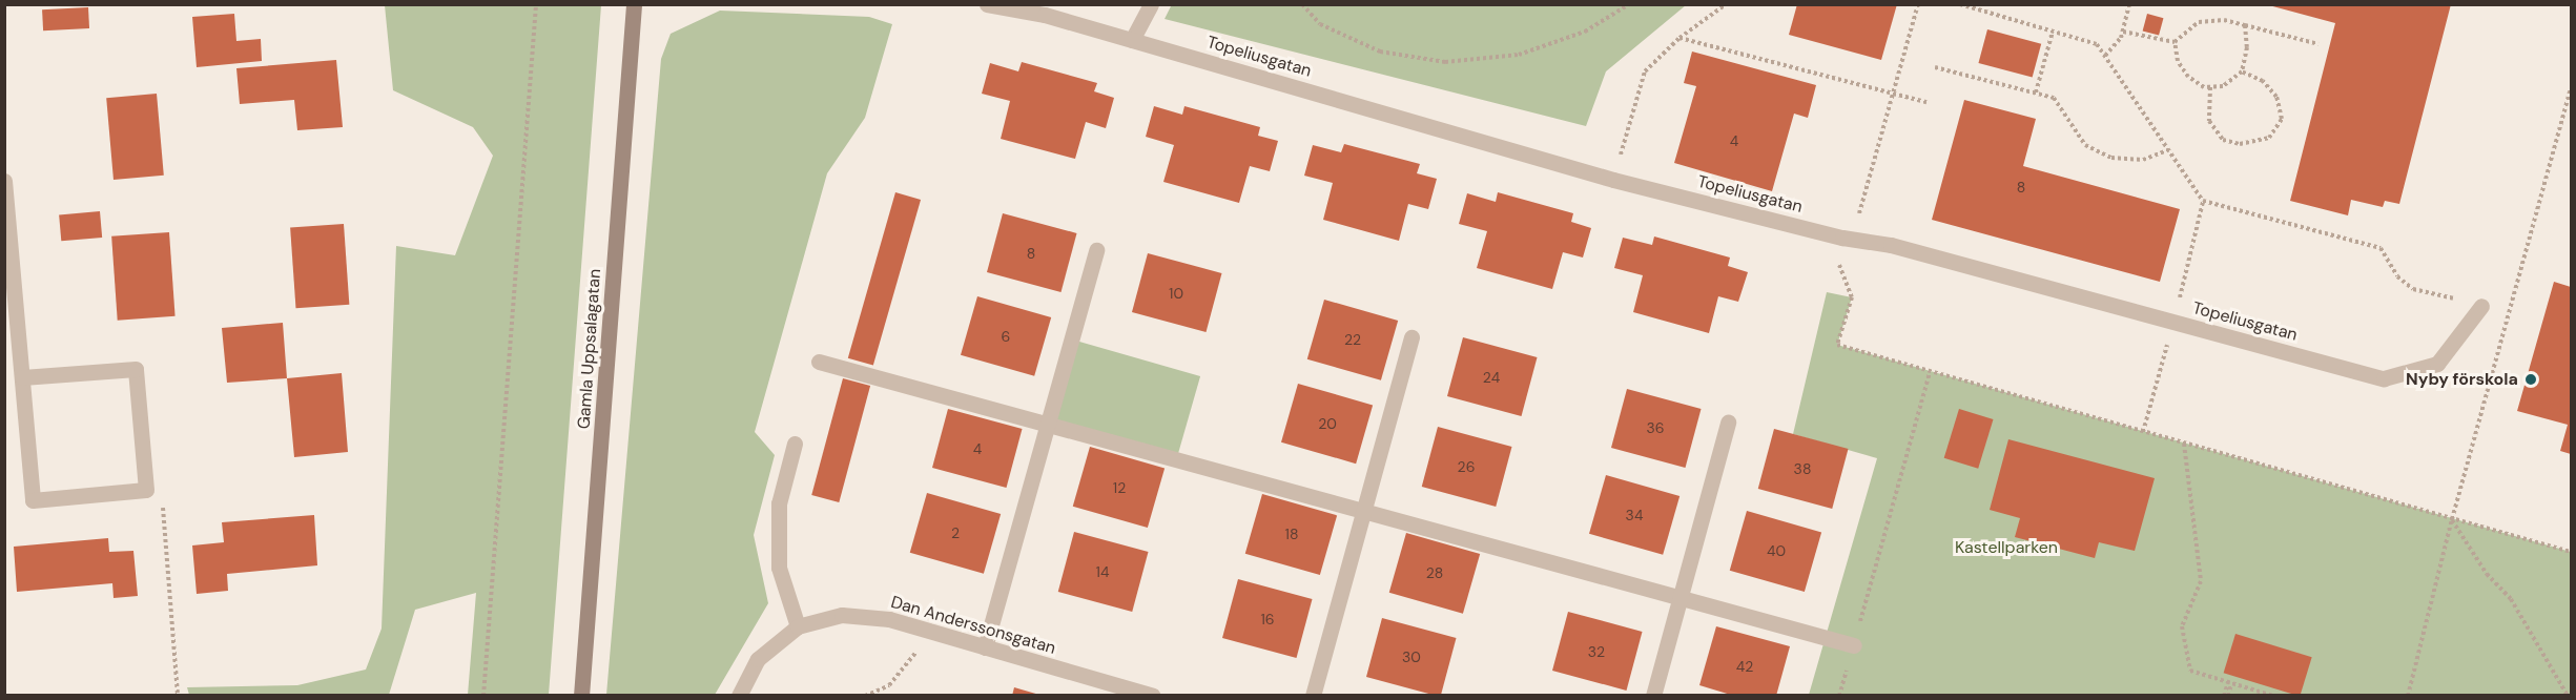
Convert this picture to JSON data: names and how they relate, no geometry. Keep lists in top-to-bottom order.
{
  "streets": {
    "street": ["Topeliusgatan", "Gamla Uppsalagatan", "Dan Anderssonsgatan"]
  },
  "parks": ["Kastellparken"],
  "places": ["Nyby förskola"],
  "house_numbers": [
    "4",
    "8",
    "8",
    "10",
    "6",
    "22",
    "24",
    "20",
    "36",
    "4",
    "26",
    "38",
    "12",
    "34",
    "2",
    "18",
    "40",
    "14",
    "28",
    "16",
    "32",
    "30",
    "42"
  ]
}
